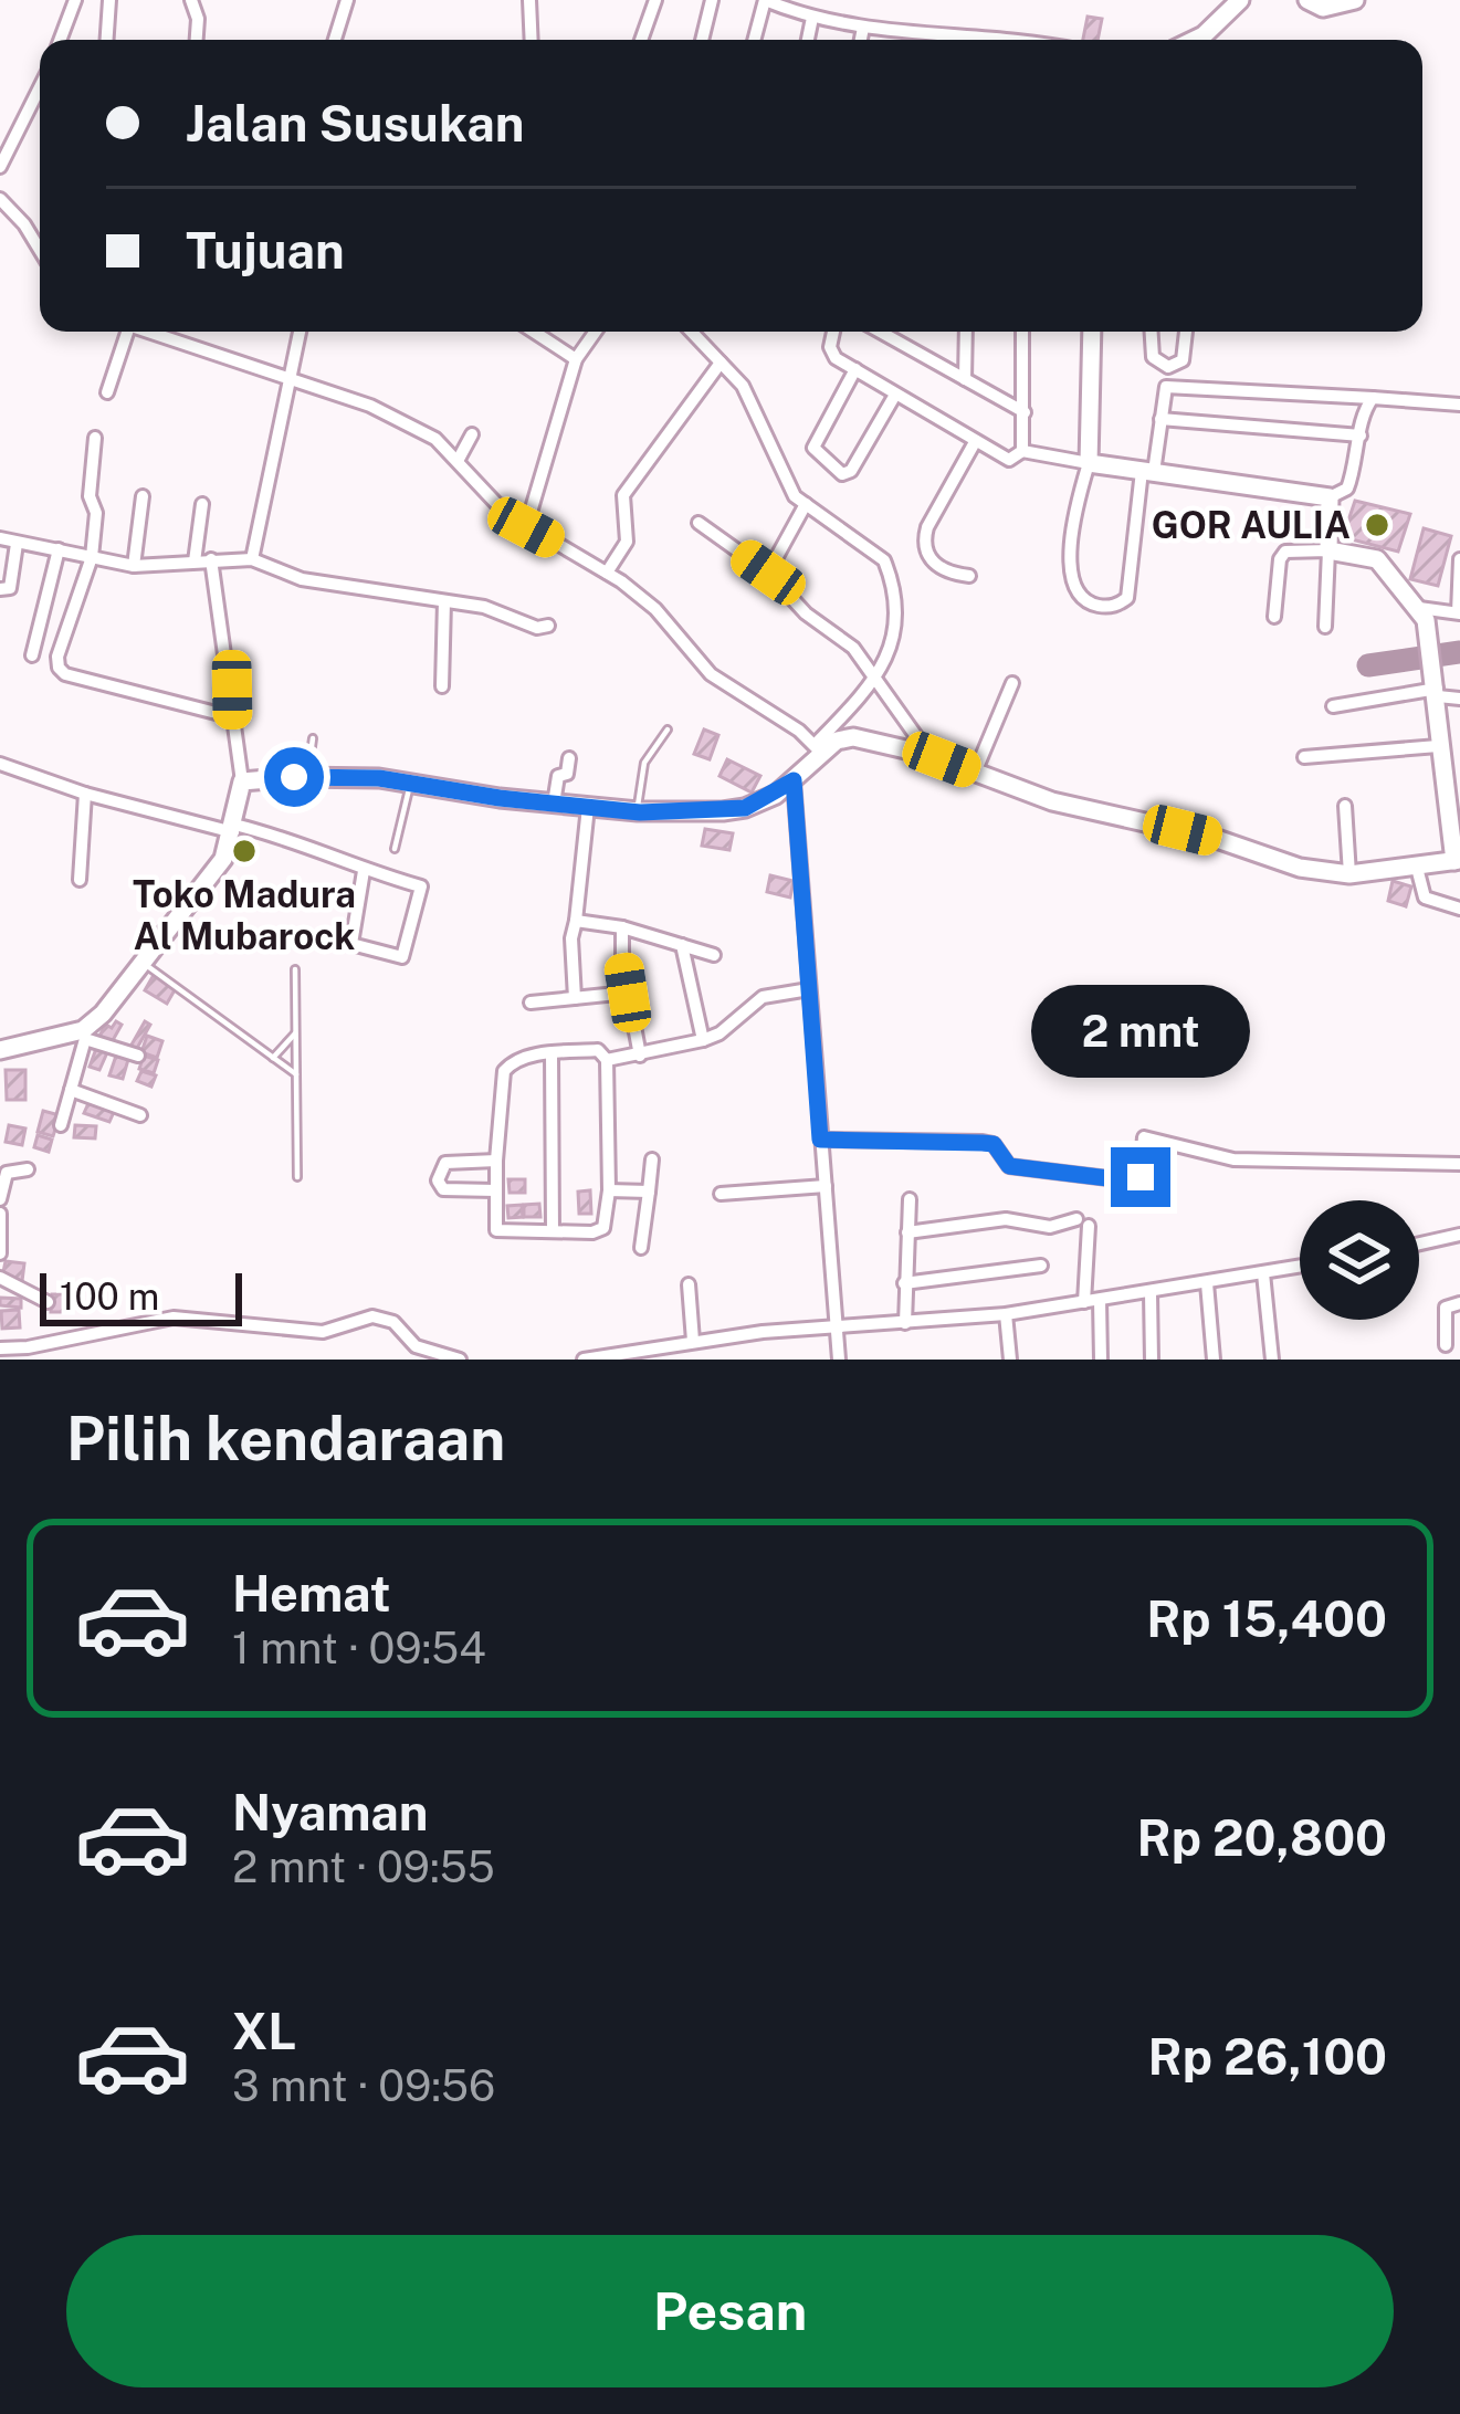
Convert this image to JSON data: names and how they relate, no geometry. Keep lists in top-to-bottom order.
{
  "places": ["GOR AULIA", "Toko Madura Al Mubarock"],
  "scale_bar": "100 m",
  "page": {
    "banner": ["Jalan Susukan", "Tujuan"],
    "bubble": "2 mnt",
    "scale": "100 m",
    "heading": "Pilih kendaraan",
    "list": [
      {
        "name": "Hemat",
        "note": "1 mnt · 09:54",
        "value": "Rp 15,400"
      },
      {
        "name": "Nyaman",
        "note": "2 mnt · 09:55",
        "value": "Rp 20,800"
      },
      {
        "name": "XL",
        "note": "3 mnt · 09:56",
        "value": "Rp 26,100"
      }
    ],
    "buttons": "Pesan"
  }
}
